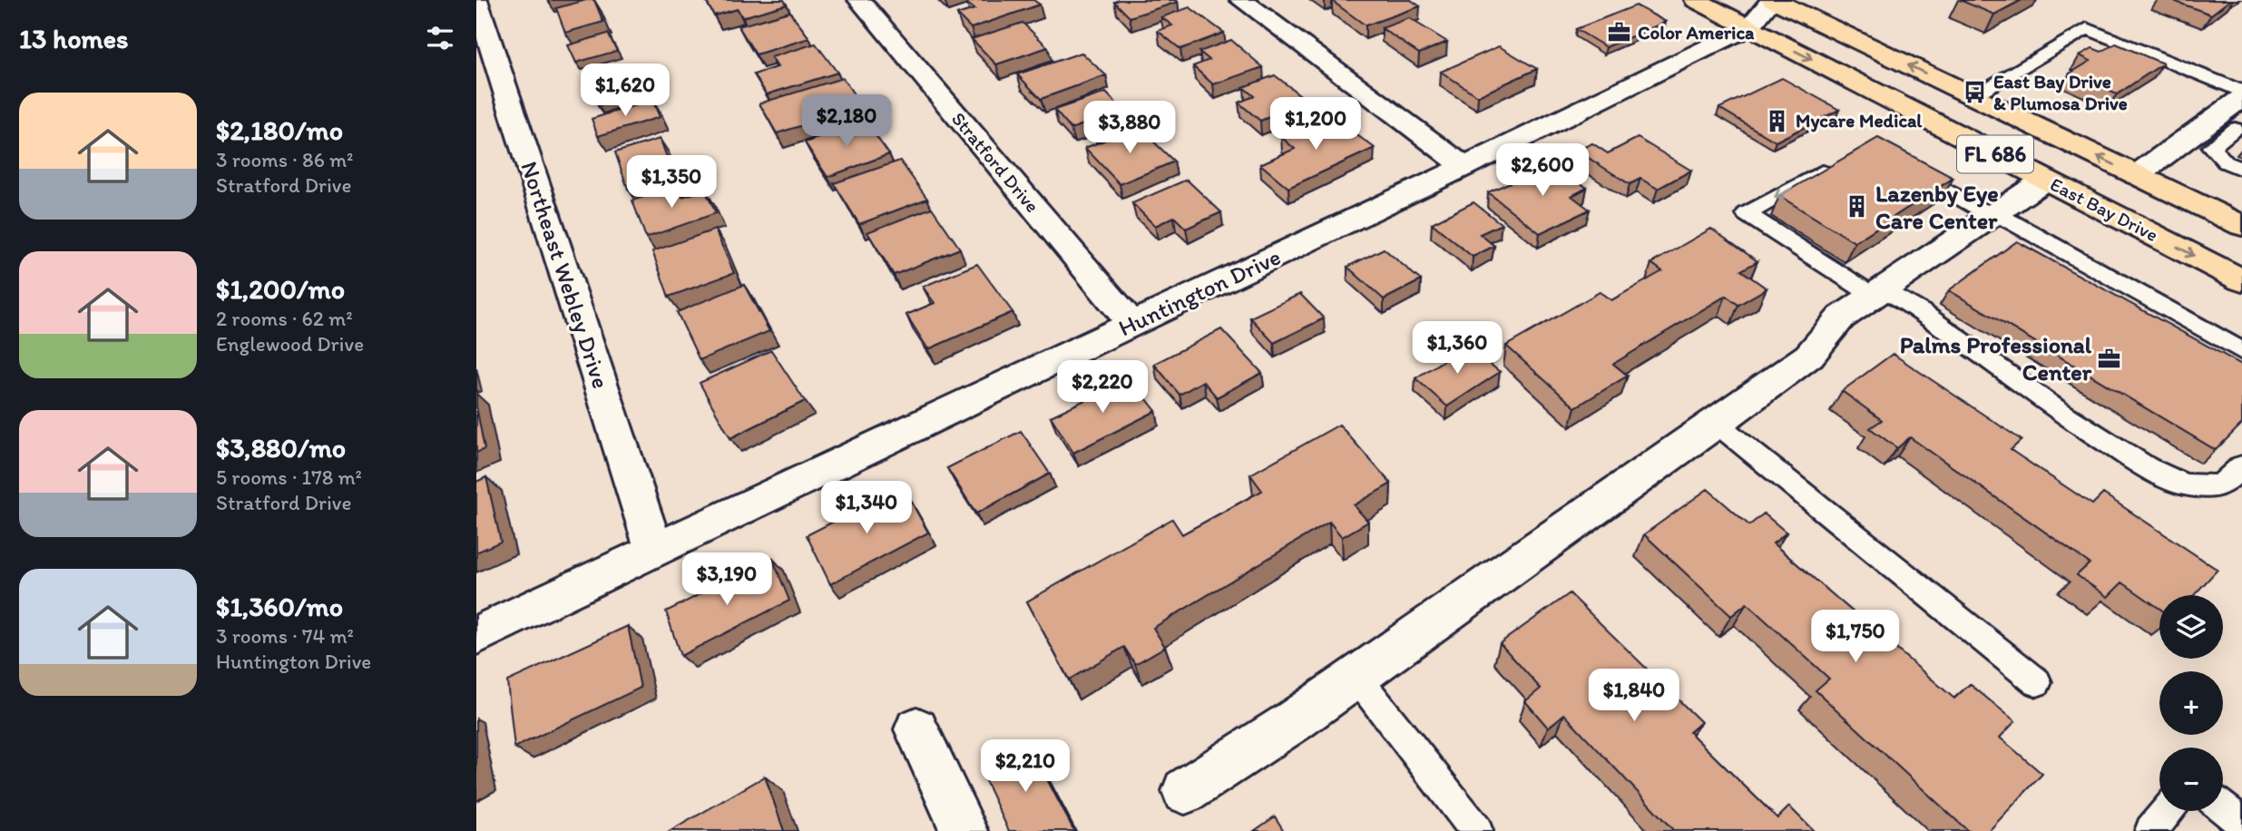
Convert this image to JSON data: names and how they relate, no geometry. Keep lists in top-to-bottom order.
{
  "streets": {
    "main road": ["FL 686", "East Bay Drive"],
    "street": ["Stratford Drive", "Northeast Webley Drive", "Huntington Drive"]
  },
  "crossings": [
    ["Stratford Drive", "Huntington Drive"],
    ["East Bay Drive", "Huntington Drive"],
    ["Northeast Webley Drive", "Huntington Drive"]
  ],
  "places": {
    "office": ["Color America", "Palms Professional Center"],
    "bus stop": ["East Bay Drive & Plumosa Drive"],
    "building": ["Mycare Medical", "Lazenby Eye Care Center"]
  },
  "page": {
    "heading": "13 homes",
    "price": [
      "$1,620",
      "$2,180",
      "$1,200",
      "$3,880",
      "$2,600",
      "$1,350",
      "$1,360",
      "$2,220",
      "$1,340",
      "$3,190",
      "$1,750",
      "$1,840",
      "$2,210"
    ],
    "list": [
      {
        "name": "$2,180/mo",
        "note": "3 rooms · 86 m² · Stratford Drive"
      },
      {
        "name": "$1,200/mo",
        "note": "2 rooms · 62 m² · Englewood Drive"
      },
      {
        "name": "$3,880/mo",
        "note": "5 rooms · 178 m² · Stratford Drive"
      },
      {
        "name": "$1,360/mo",
        "note": "3 rooms · 74 m² · Huntington Drive"
      }
    ],
    "map_buttons": ["+", "−"]
  }
}
